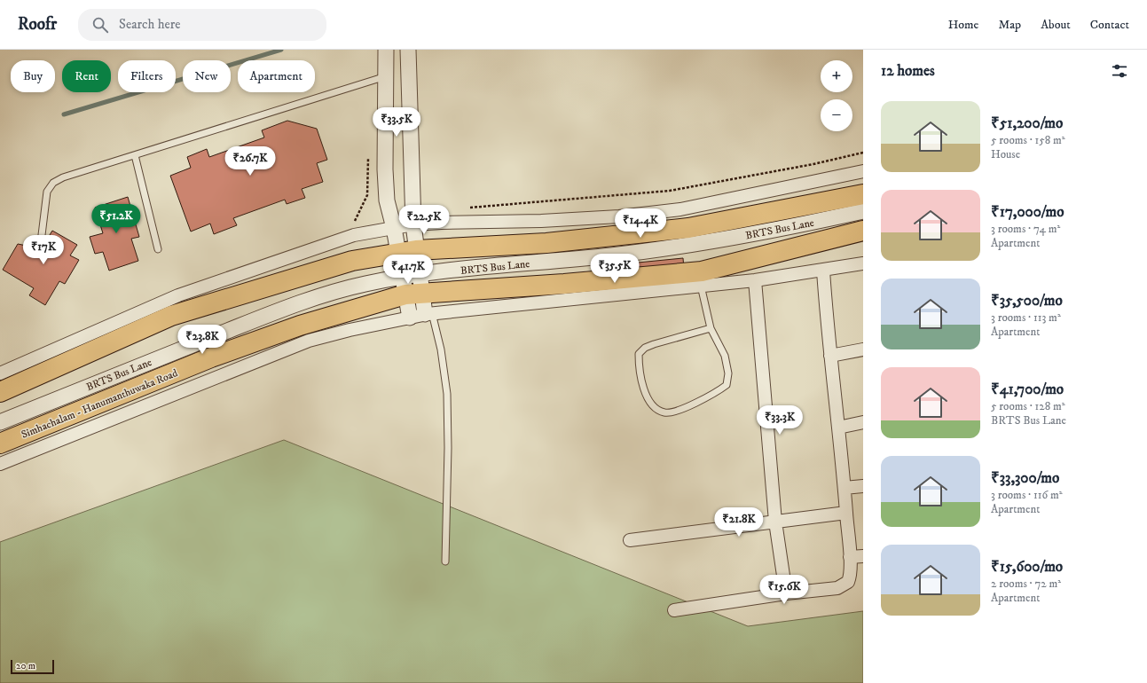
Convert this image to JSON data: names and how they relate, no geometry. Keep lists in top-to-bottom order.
{
  "streets": {
    "main road": ["Simhachalam - Hanumanthuwaka Road"],
    "street": ["BRTS Bus Lane"]
  },
  "crossings": [
    ["BRTS Bus Lane", "Simhachalam - Hanumanthuwaka Road"]
  ],
  "scale_bar": "20 m",
  "page": {
    "header": "Roofr",
    "search": "Search here",
    "nav": [
      "Home",
      "Map",
      "About",
      "Contact"
    ],
    "heading": "12 homes",
    "map_buttons": ["+", "−"],
    "chip": [
      "Buy",
      "Rent",
      "Filters",
      "New",
      "Apartment"
    ],
    "list": [
      {
        "name": "₹51,200/mo",
        "note": "5 rooms · 158 m² · House"
      },
      {
        "name": "₹17,000/mo",
        "note": "3 rooms · 74 m² · Apartment"
      },
      {
        "name": "₹35,500/mo",
        "note": "3 rooms · 113 m² · Apartment"
      },
      {
        "name": "₹41,700/mo",
        "note": "5 rooms · 128 m² · BRTS Bus Lane"
      },
      {
        "name": "₹33,300/mo",
        "note": "3 rooms · 116 m² · Apartment"
      },
      {
        "name": "₹15,600/mo",
        "note": "2 rooms · 72 m² · Apartment"
      }
    ],
    "price": [
      "₹33.5K",
      "₹26.7K",
      "₹51.2K",
      "₹22.5K",
      "₹14.4K",
      "₹17K",
      "₹35.5K",
      "₹41.7K",
      "₹23.8K",
      "₹33.3K",
      "₹21.8K",
      "₹15.6K"
    ],
    "scale": "20 m"
  }
}
